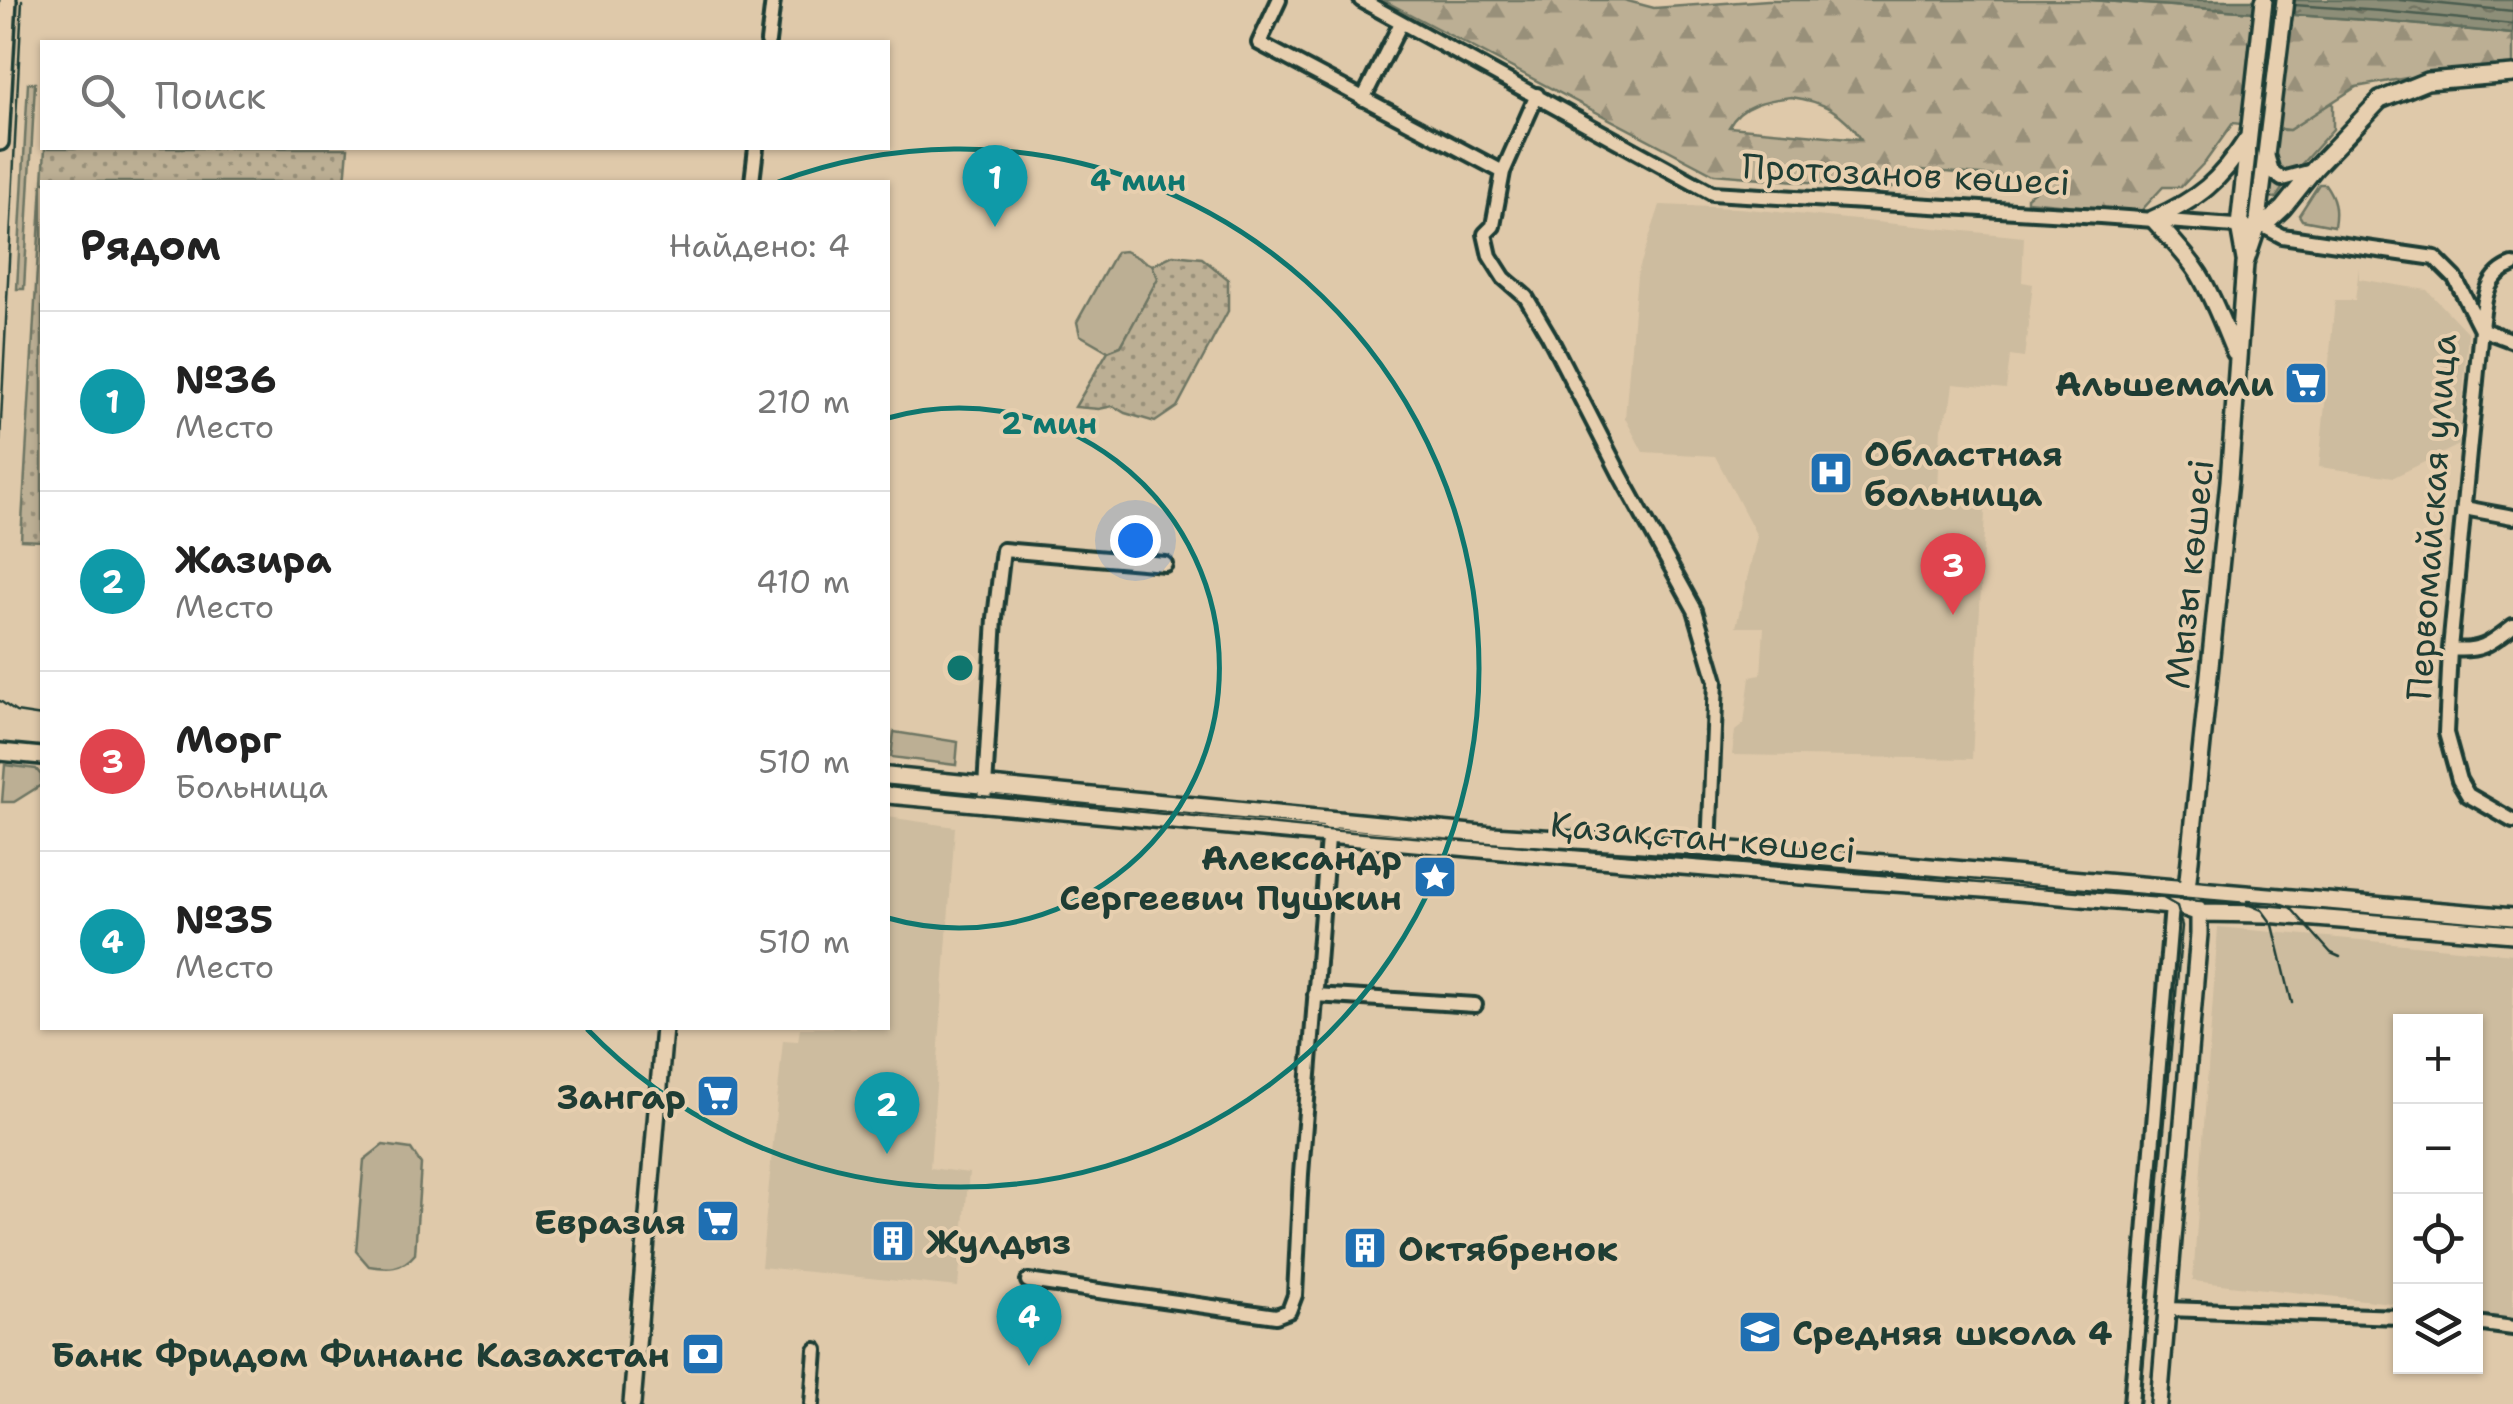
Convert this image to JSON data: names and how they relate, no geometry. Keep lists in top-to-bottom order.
{
  "streets": {
    "main road": ["Мызы көшесі", "Қазақстан көшесі"],
    "street": ["Протозанов көшесі", "Первомайская улица"]
  },
  "crossings": [
    ["Протозанов көшесі", "Первомайская улица"],
    ["Мызы көшесі", "Қазақстан көшесі"]
  ],
  "places": {
    "supermarket": ["Альшемали", "Зангар", "Евразия"],
    "hospital": ["Областная больница"],
    "place": ["Александр Сергеевич Пушкин"],
    "building": ["Жулдыз", "Октябренок"],
    "school or university": ["Средняя школа 4"],
    "bank": ["Банк Фридом Финанс Казахстан"]
  },
  "page": {
    "search": "Поиск",
    "pins": [
      "1",
      "3",
      "2",
      "4"
    ],
    "heading": ["Рядом", "Найдено: 4"],
    "list": [
      {
        "mark": "1",
        "name": "№36",
        "note": "Место",
        "value": "210 m"
      },
      {
        "mark": "2",
        "name": "Жазира",
        "note": "Место",
        "value": "410 m"
      },
      {
        "mark": "3",
        "name": "Морг",
        "note": "Больница",
        "value": "510 m"
      },
      {
        "mark": "4",
        "name": "№35",
        "note": "Место",
        "value": "510 m"
      }
    ],
    "map_buttons": ["+", "−"]
  },
  "rings": ["4 мин", "2 мин"]
}
